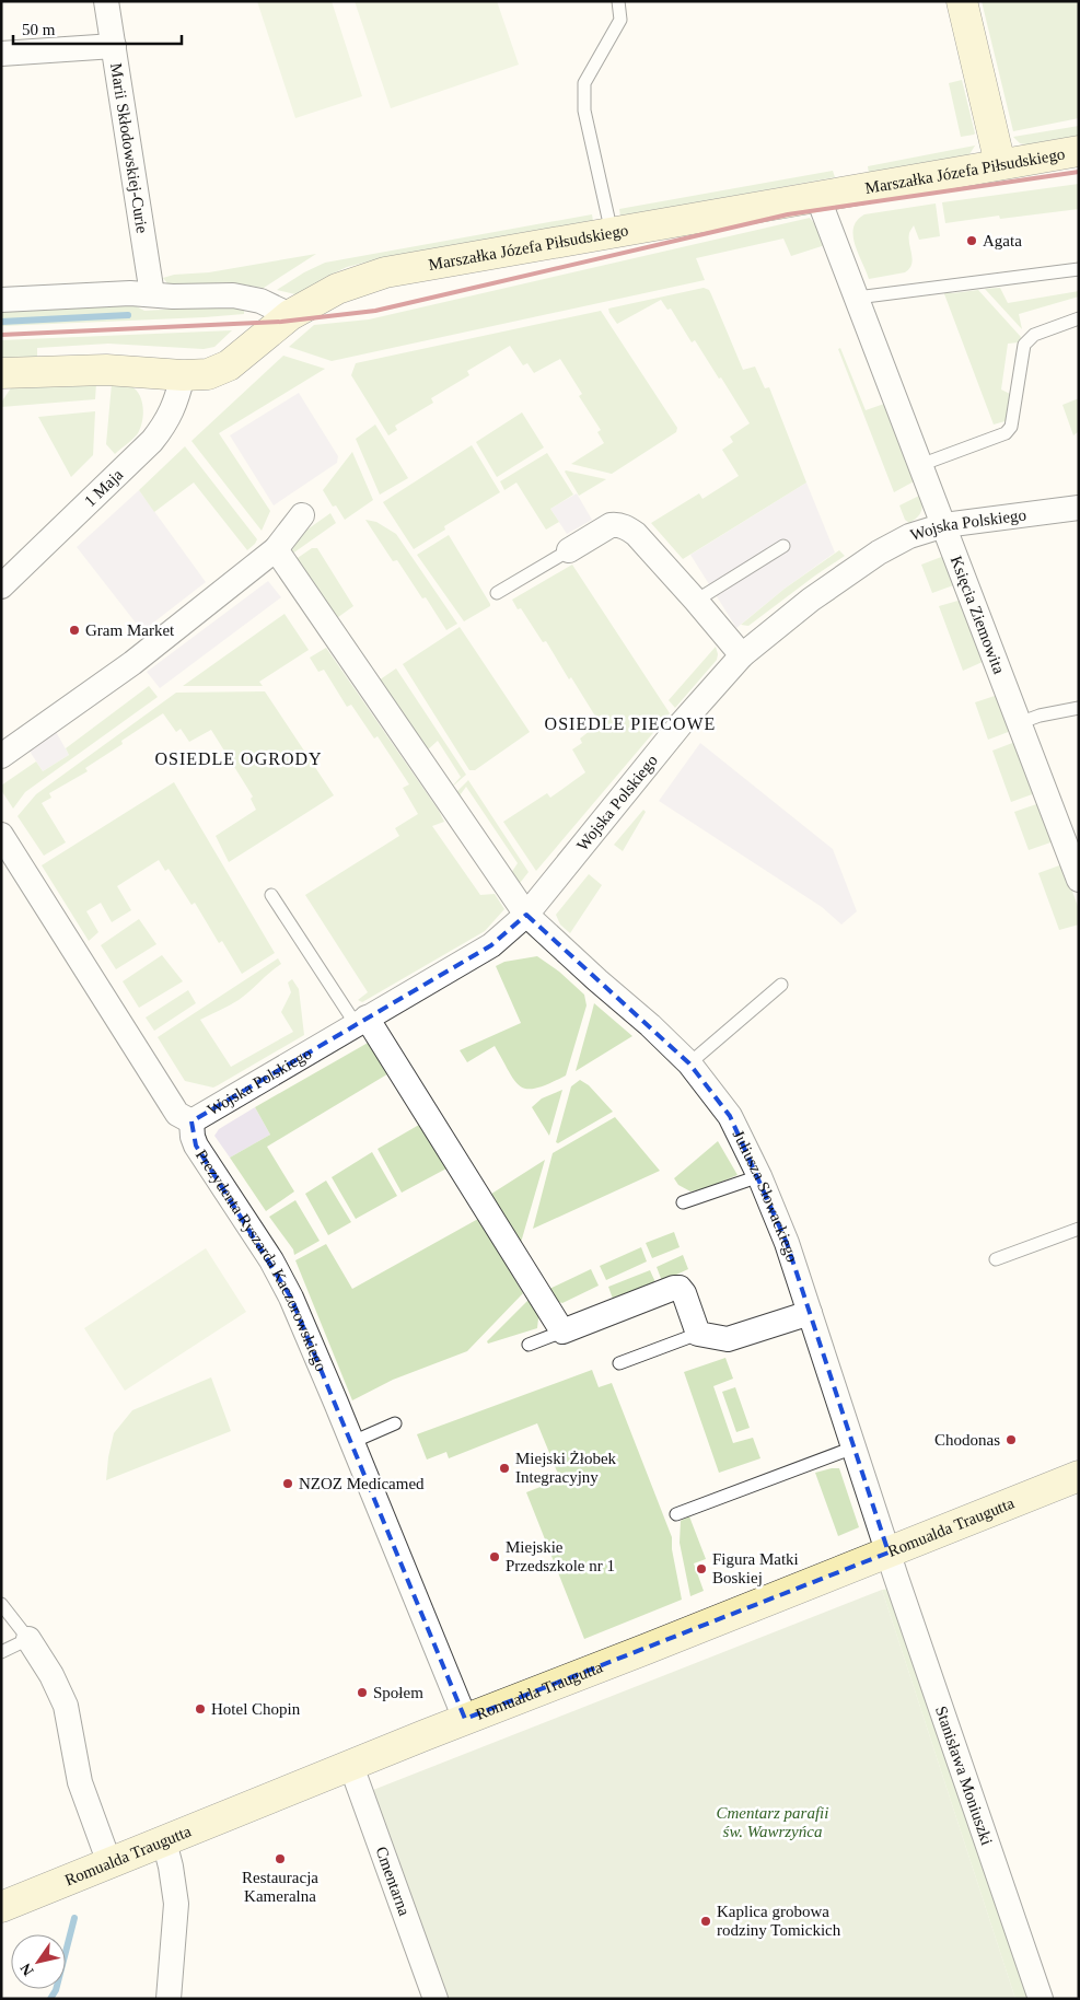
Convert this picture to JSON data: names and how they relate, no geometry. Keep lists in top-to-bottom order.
{
  "streets": {
    "street": [
      "Marii Skłodowskiej-Curie",
      "Marszałka Józefa Piłsudskiego",
      "1 Maja",
      "Wojska Polskiego",
      "Księcia Ziemowita",
      "Juliusza Słowackiego",
      "Prezydenta Ryszarda Kaczorowskiego",
      "Romualda Traugutta",
      "Stanisława Moniuszki",
      "Cmentarna"
    ]
  },
  "crossings": [
    ["Marszałka Józefa Piłsudskiego", "1 Maja"],
    ["Marszałka Józefa Piłsudskiego", "Księcia Ziemowita"],
    ["Wojska Polskiego", "Księcia Ziemowita"],
    ["Wojska Polskiego", "Juliusza Słowackiego"],
    ["Wojska Polskiego", "Prezydenta Ryszarda Kaczorowskiego"],
    ["Juliusza Słowackiego", "Romualda Traugutta"],
    ["Juliusza Słowackiego", "Stanisława Moniuszki"],
    ["Prezydenta Ryszarda Kaczorowskiego", "Romualda Traugutta"],
    ["Romualda Traugutta", "Stanisława Moniuszki"],
    ["Romualda Traugutta", "Cmentarna"]
  ],
  "districts": ["OSIEDLE PIECOWE", "OSIEDLE OGRODY"],
  "parks": ["Cmentarz parafii św. Wawrzyńca"],
  "places": [
    "Agata",
    "Gram Market",
    "Chodonas",
    "Miejski Żłobek Integracyjny",
    "NZOZ Medicamed",
    "Miejskie Przedszkole nr 1",
    "Figura Matki Boskiej",
    "Społem",
    "Hotel Chopin",
    "Restauracja Kameralna",
    "Kaplica grobowa rodziny Tomickich"
  ],
  "scale_bar": "50 m",
  "north": "bottom left"
}
